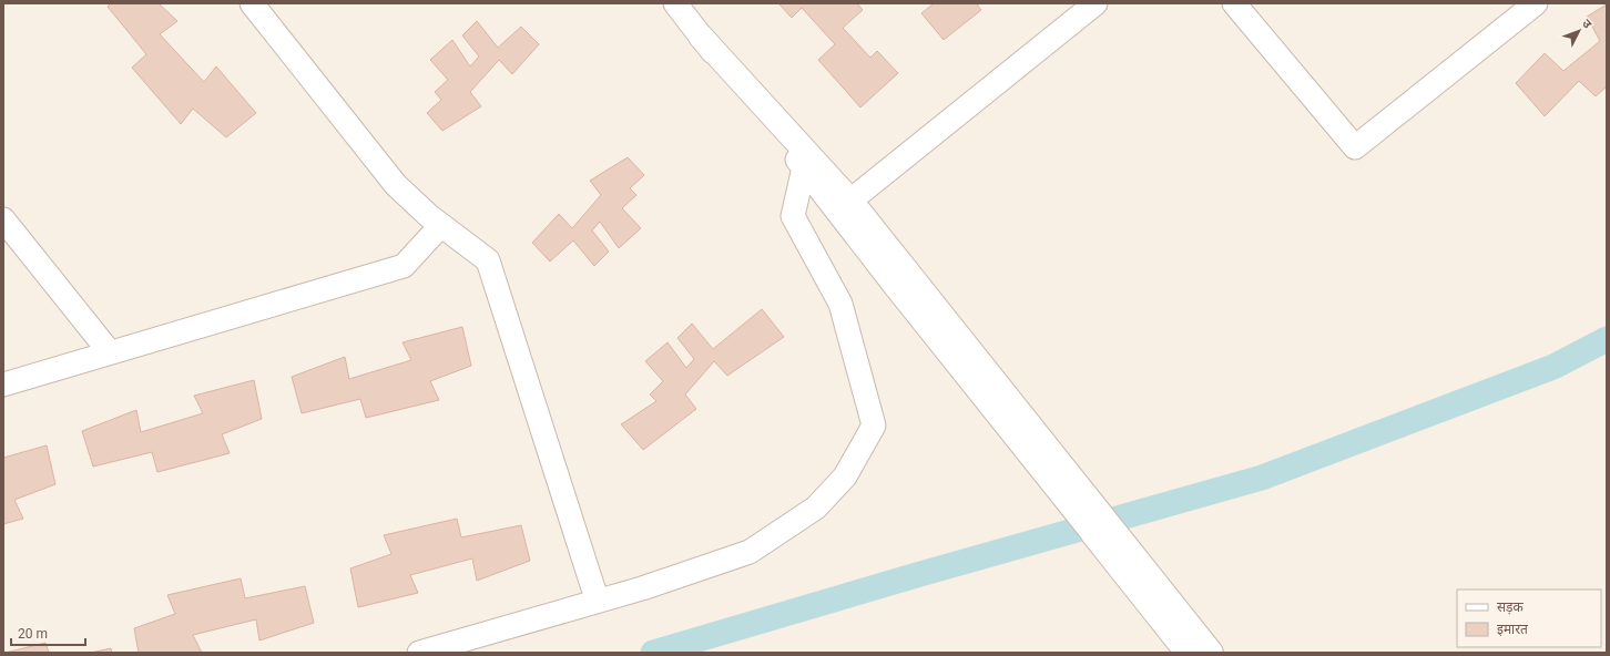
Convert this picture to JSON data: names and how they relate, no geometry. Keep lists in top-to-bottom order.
{
  "legend": ["सड़क", "इमारत"],
  "scale_bar": "20 m",
  "north": "top right"
}
